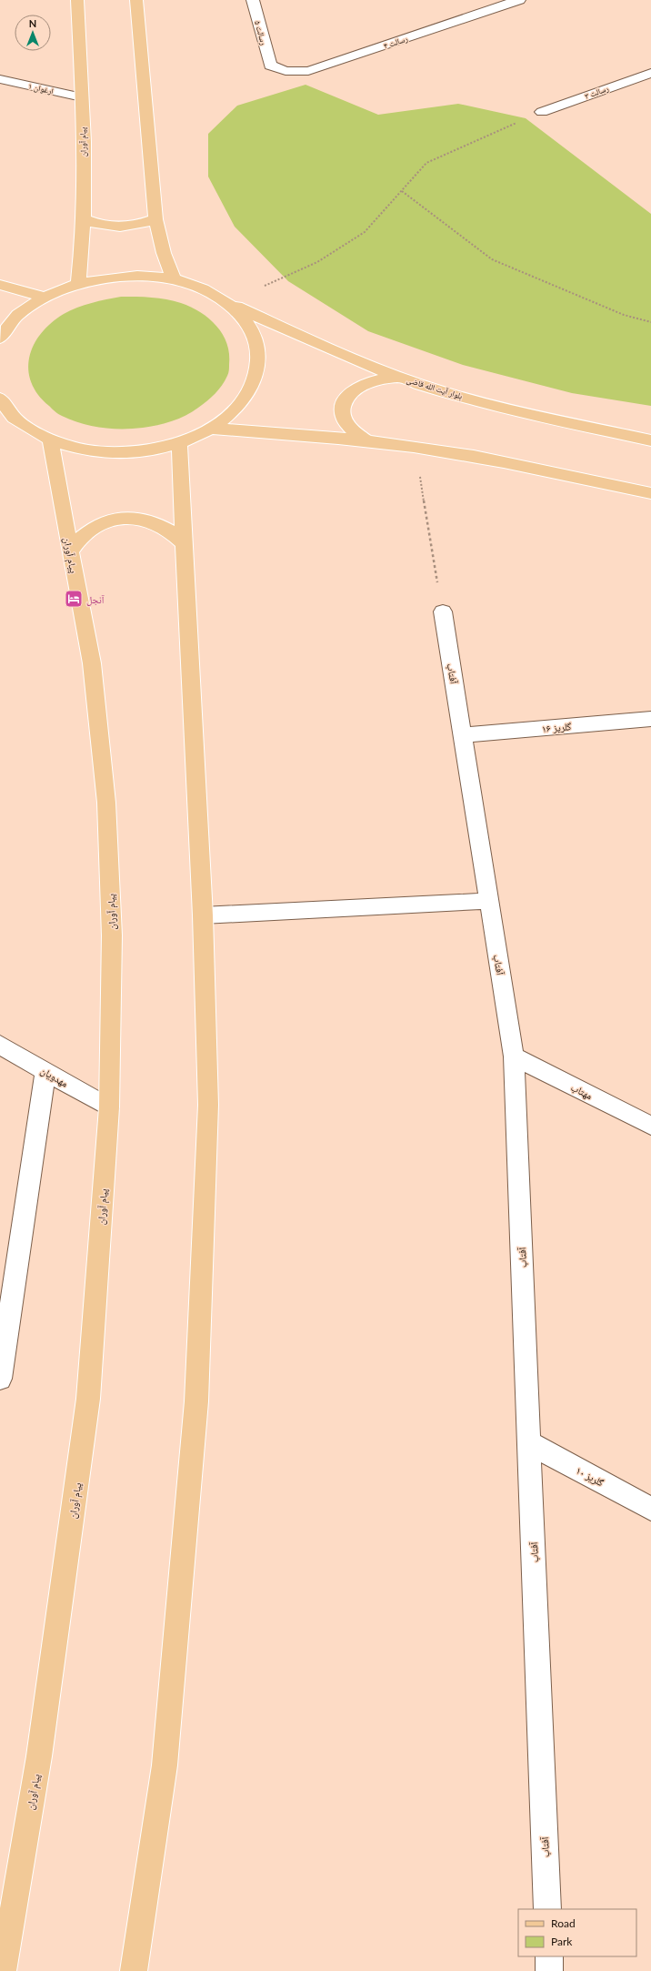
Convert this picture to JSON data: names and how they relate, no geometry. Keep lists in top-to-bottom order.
{
  "streets": {
    "main road": ["پیام آوران", "بلوار آیت ‌الله قاضی"],
    "street": [
      "رسالت ۵",
      "رسالت ۴",
      "ارغوان ۱",
      "رسالت ۳",
      "آفتاب",
      "گلریز ۱۶",
      "مهدویان",
      "مهتاب",
      "گلریز ۱۰"
    ]
  },
  "crossings": [
    ["رسالت ۵", "رسالت ۴"],
    ["ارغوان ۱", "پیام آوران"],
    ["پیام آوران", "مهدویان"],
    ["آفتاب", "گلریز ۱۶"],
    ["آفتاب", "مهتاب"],
    ["آفتاب", "گلریز ۱۰"]
  ],
  "places": {
    "hotel": ["آنجل"]
  },
  "legend": ["Road", "Park"],
  "north": "top"
}
